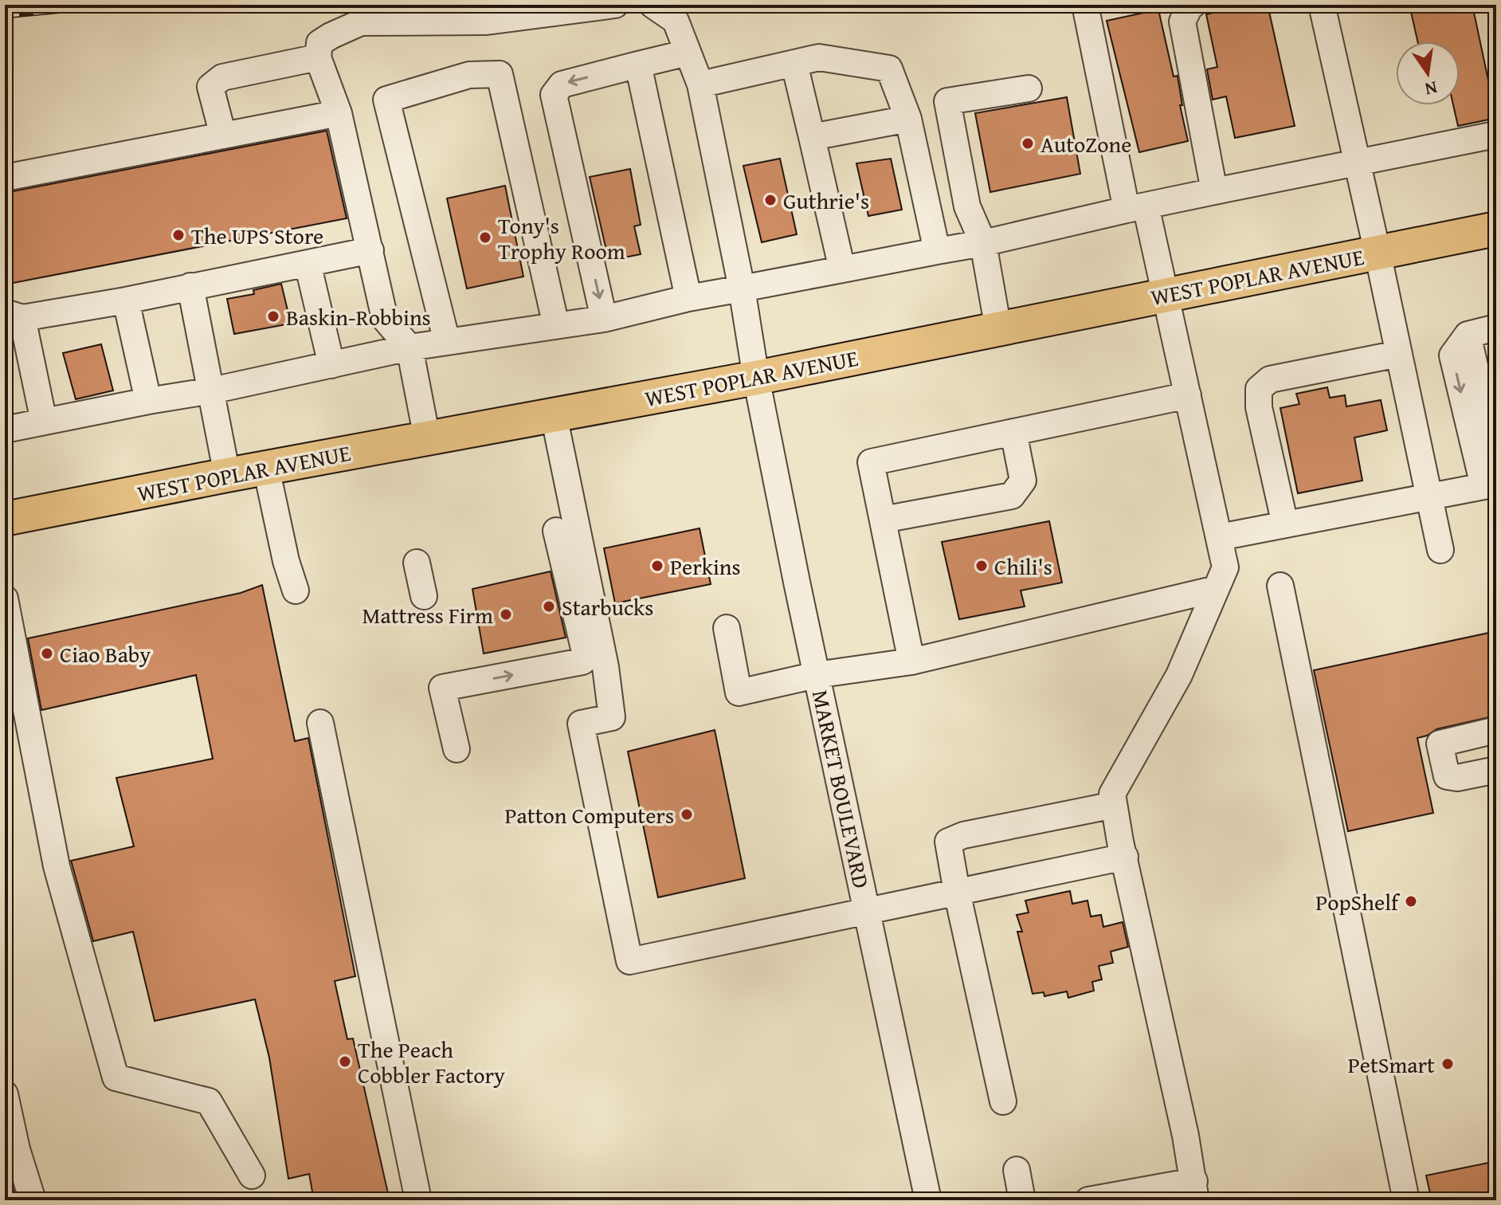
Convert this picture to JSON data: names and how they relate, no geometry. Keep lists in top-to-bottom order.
{
  "streets": {
    "main road": ["WEST POPLAR AVENUE"],
    "street": ["MARKET BOULEVARD"]
  },
  "crossings": [
    ["WEST POPLAR AVENUE", "MARKET BOULEVARD"]
  ],
  "places": [
    "AutoZone",
    "Guthrie's",
    "The UPS Store",
    "Tony's Trophy Room",
    "Baskin-Robbins",
    "Perkins",
    "Chili's",
    "Starbucks",
    "Mattress Firm",
    "Ciao Baby",
    "Patton Computers",
    "PopShelf",
    "The Peach Cobbler Factory",
    "PetSmart"
  ],
  "north": "bottom"
}
